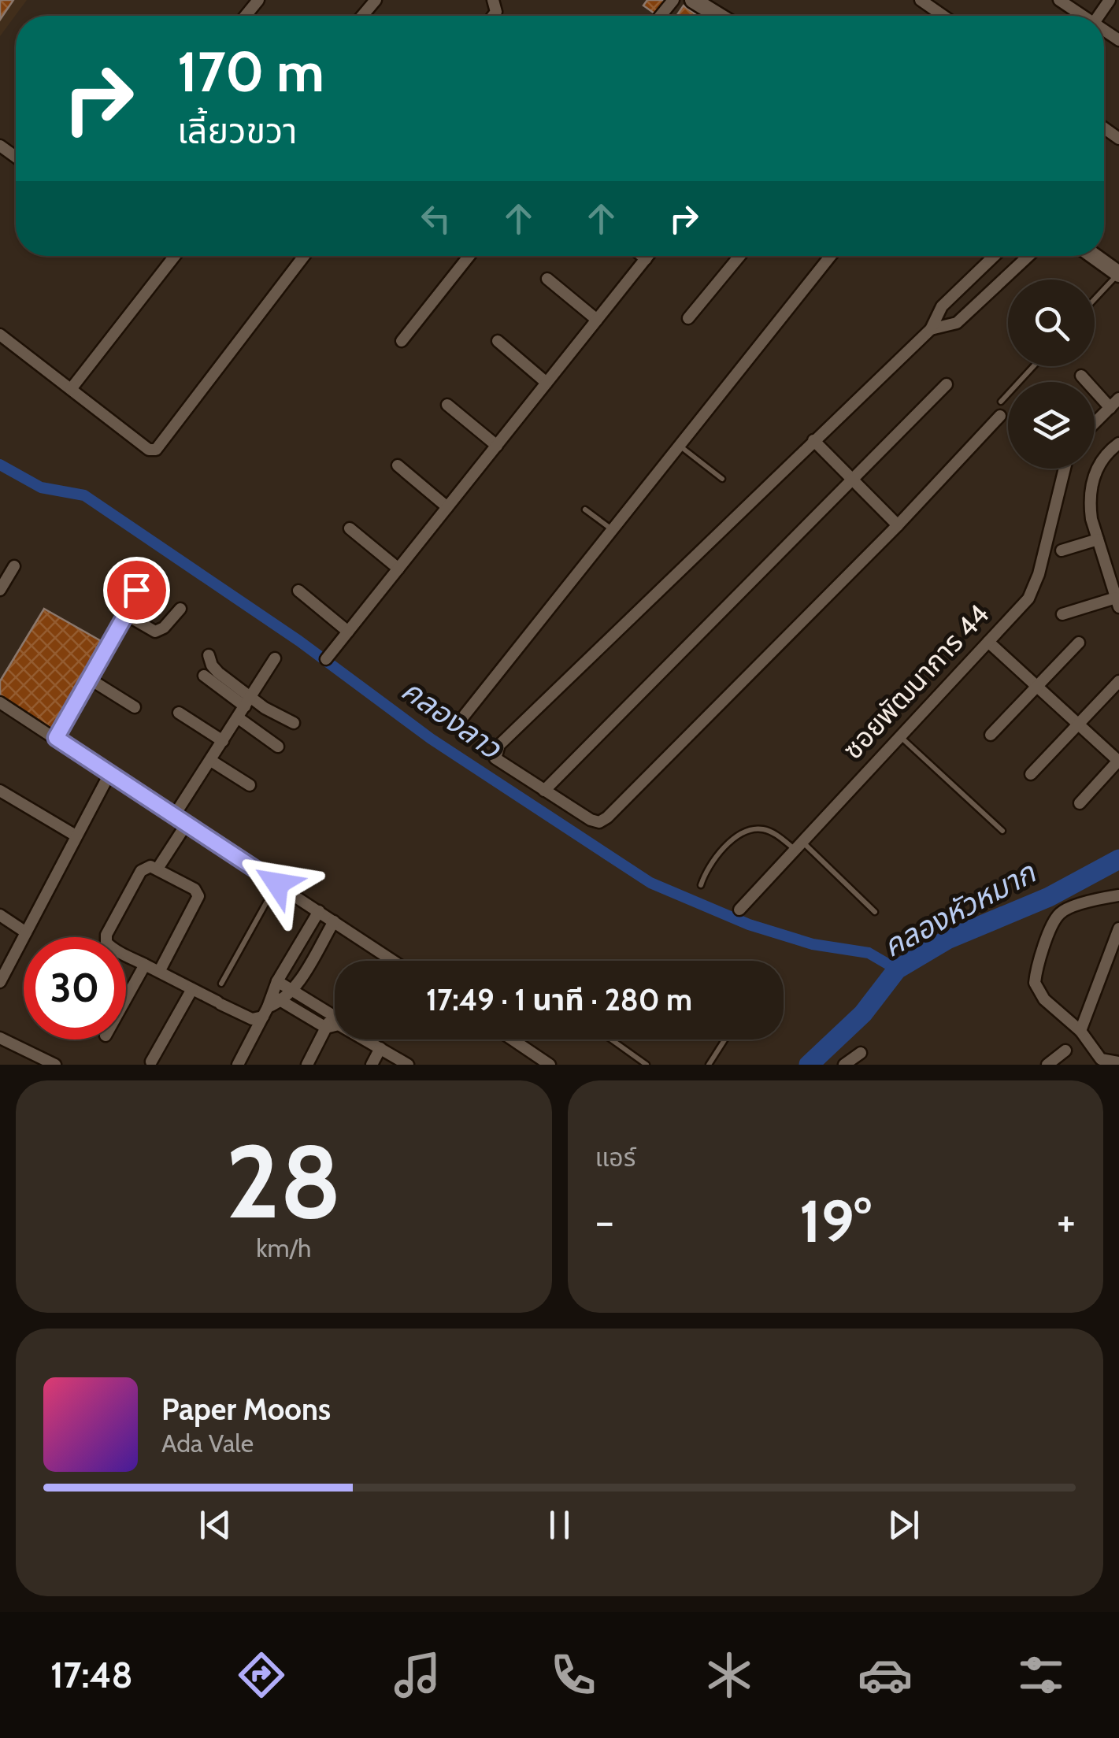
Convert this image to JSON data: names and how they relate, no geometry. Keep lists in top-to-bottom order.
{
  "streets": {
    "street": ["ซอยพัฒนาการ 44"]
  },
  "water": ["คลองลาว", "คลองหัวหมาก"],
  "page": {
    "turn": ["170 m", "เลี้ยวขวา"],
    "limit": "30",
    "trip": "17:49 · 1 นาที · 280 m",
    "tile": [
      ["28", "km/h"],
      "แอร์"
    ],
    "heat": ["−", "19°", "+"],
    "song": ["Paper Moons", "Ada Vale"],
    "tabs": "17:48"
  }
}
